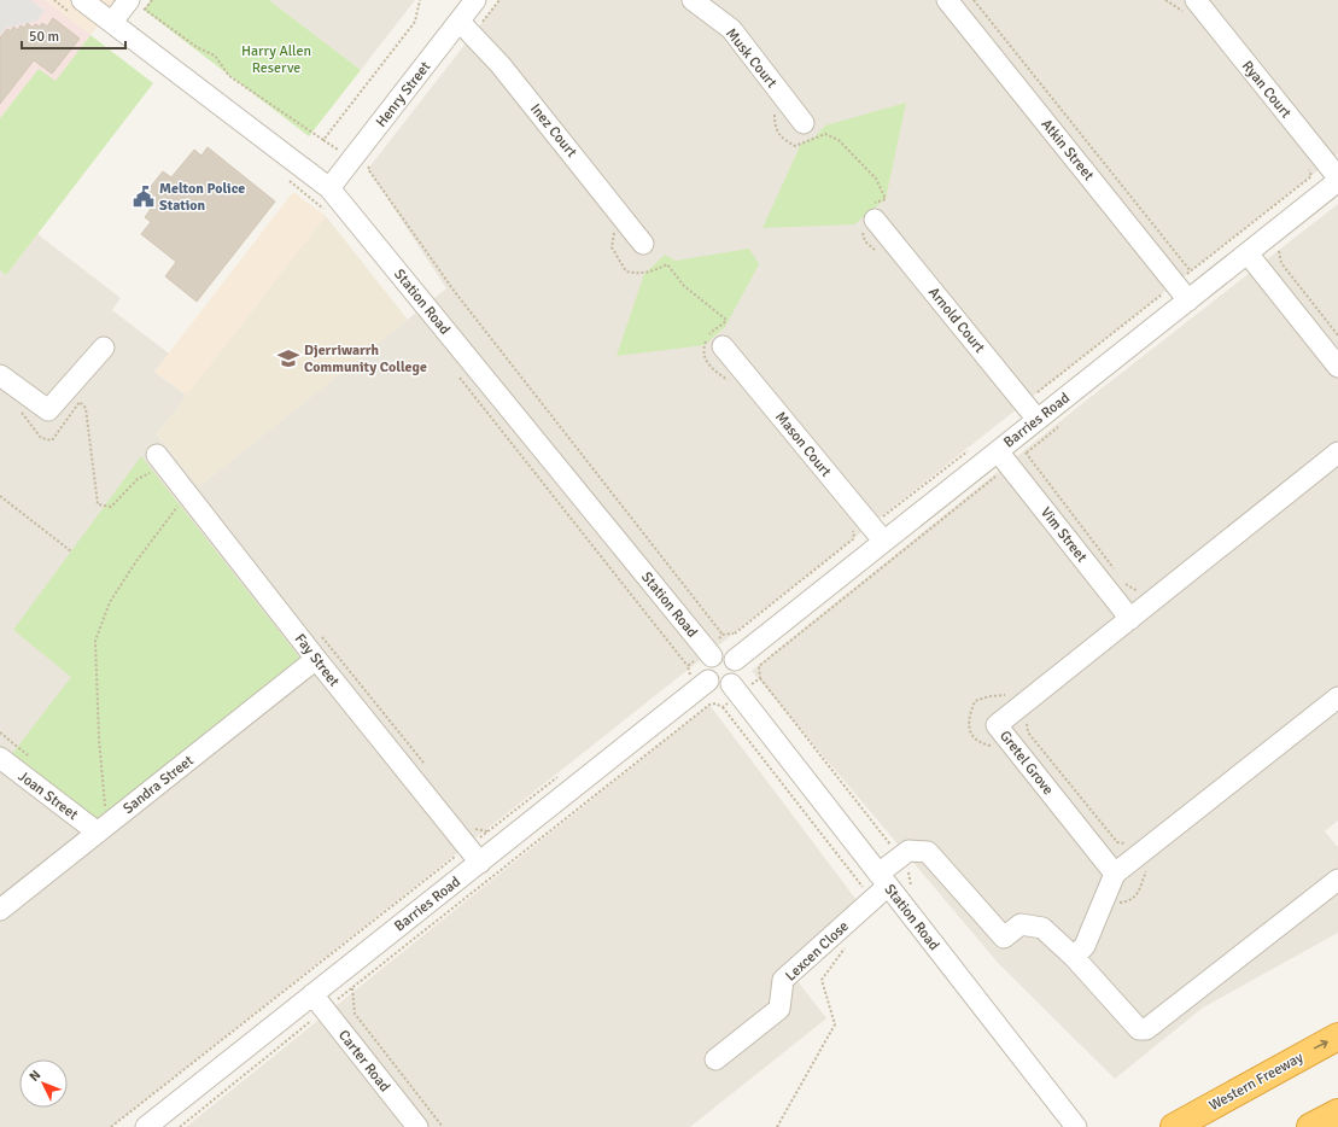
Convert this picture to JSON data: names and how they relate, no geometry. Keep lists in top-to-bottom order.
{
  "streets": {
    "highway": ["Western Freeway"],
    "street": [
      "Musk Court",
      "Ryan Court",
      "Henry Street",
      "Inez Court",
      "Atkin Street",
      "Station Road",
      "Arnold Court",
      "Barries Road",
      "Mason Court",
      "Vim Street",
      "Fay Street",
      "Gretel Grove",
      "Sandra Street",
      "Joan Street",
      "Lexcen Close",
      "Carter Road"
    ]
  },
  "crossings": [
    ["Ryan Court", "Barries Road"],
    ["Henry Street", "Inez Court"],
    ["Henry Street", "Station Road"],
    ["Atkin Street", "Barries Road"],
    ["Station Road", "Barries Road"],
    ["Station Road", "Lexcen Close"],
    ["Arnold Court", "Barries Road"],
    ["Barries Road", "Mason Court"],
    ["Barries Road", "Vim Street"],
    ["Barries Road", "Fay Street"],
    ["Barries Road", "Carter Road"],
    ["Vim Street", "Gretel Grove"],
    ["Fay Street", "Sandra Street"],
    ["Sandra Street", "Joan Street"]
  ],
  "one_way": ["Western Freeway"],
  "parks": ["Harry Allen Reserve"],
  "places": {
    "public building": ["Melton Police Station"],
    "school or university": ["Djerriwarrh Community College"]
  },
  "scale_bar": "50 m",
  "north": "top left"
}
